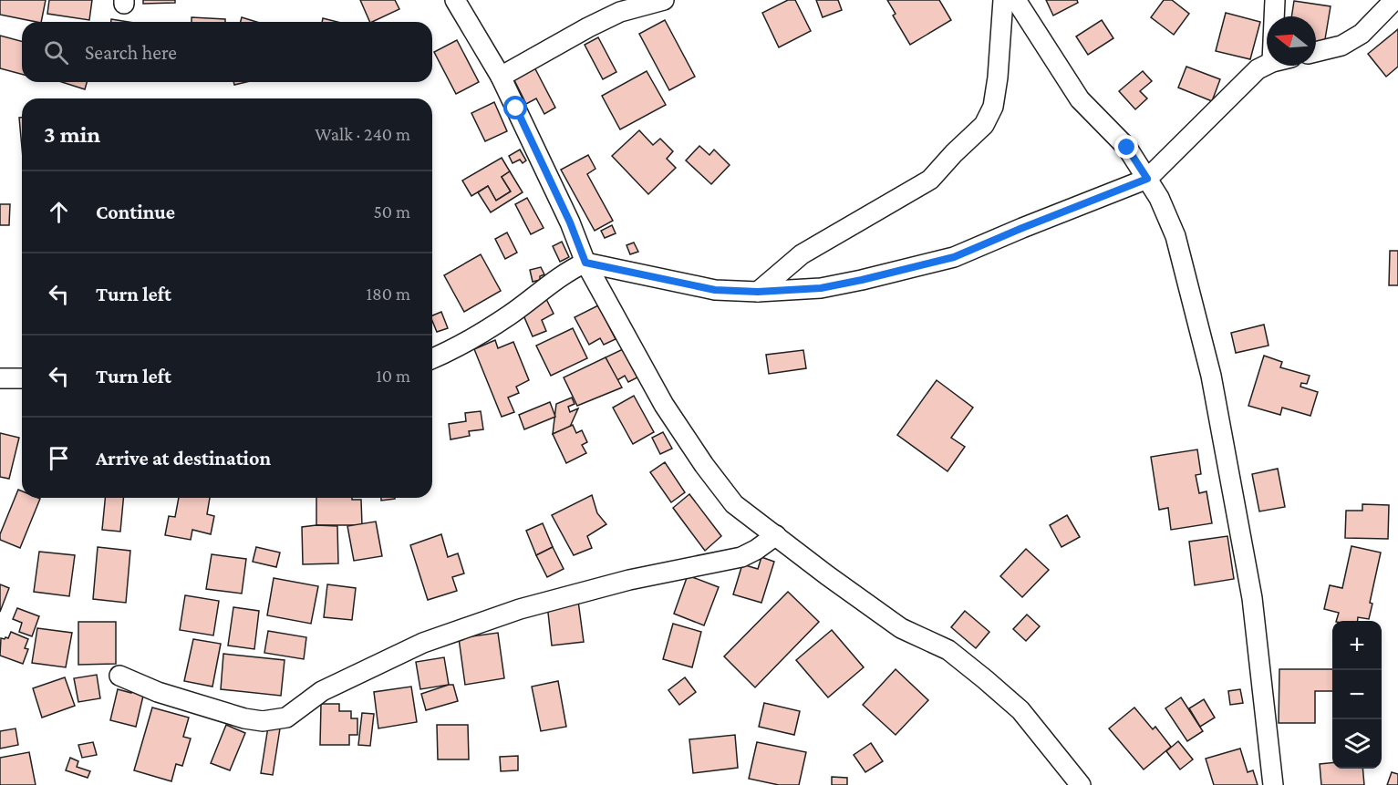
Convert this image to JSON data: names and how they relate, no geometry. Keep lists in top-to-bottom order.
{
  "north": "left",
  "page": {
    "search": "Search here",
    "heading": ["3 min", "Walk · 240 m"],
    "list": [
      ["Continue", "50 m"],
      ["Turn left", "180 m"],
      ["Turn left", "10 m"],
      "Arrive at destination"
    ],
    "map_buttons": ["+", "−"]
  }
}
